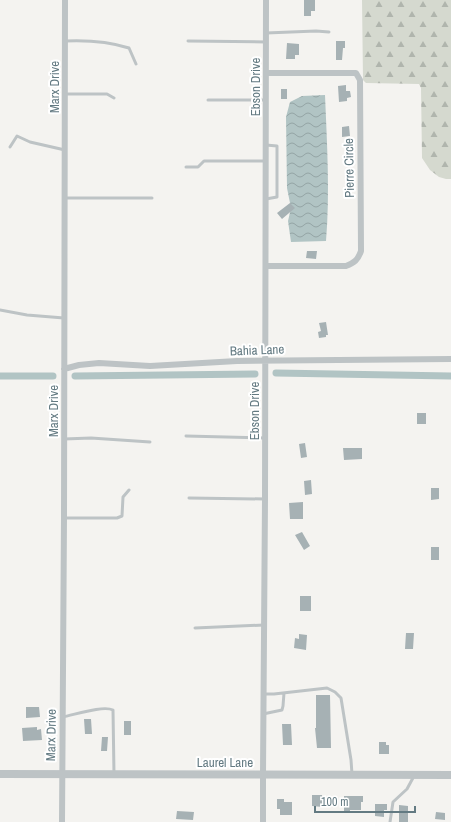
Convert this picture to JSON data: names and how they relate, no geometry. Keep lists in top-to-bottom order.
{
  "streets": {
    "street": [
      "Marx Drive",
      "Ebson Drive",
      "Pierre Circle",
      "Bahia Lane",
      "Laurel Lane"
    ]
  },
  "crossings": [
    ["Marx Drive", "Bahia Lane"],
    ["Marx Drive", "Laurel Lane"],
    ["Ebson Drive", "Pierre Circle"],
    ["Ebson Drive", "Bahia Lane"],
    ["Ebson Drive", "Laurel Lane"]
  ],
  "scale_bar": "100 m"
}
